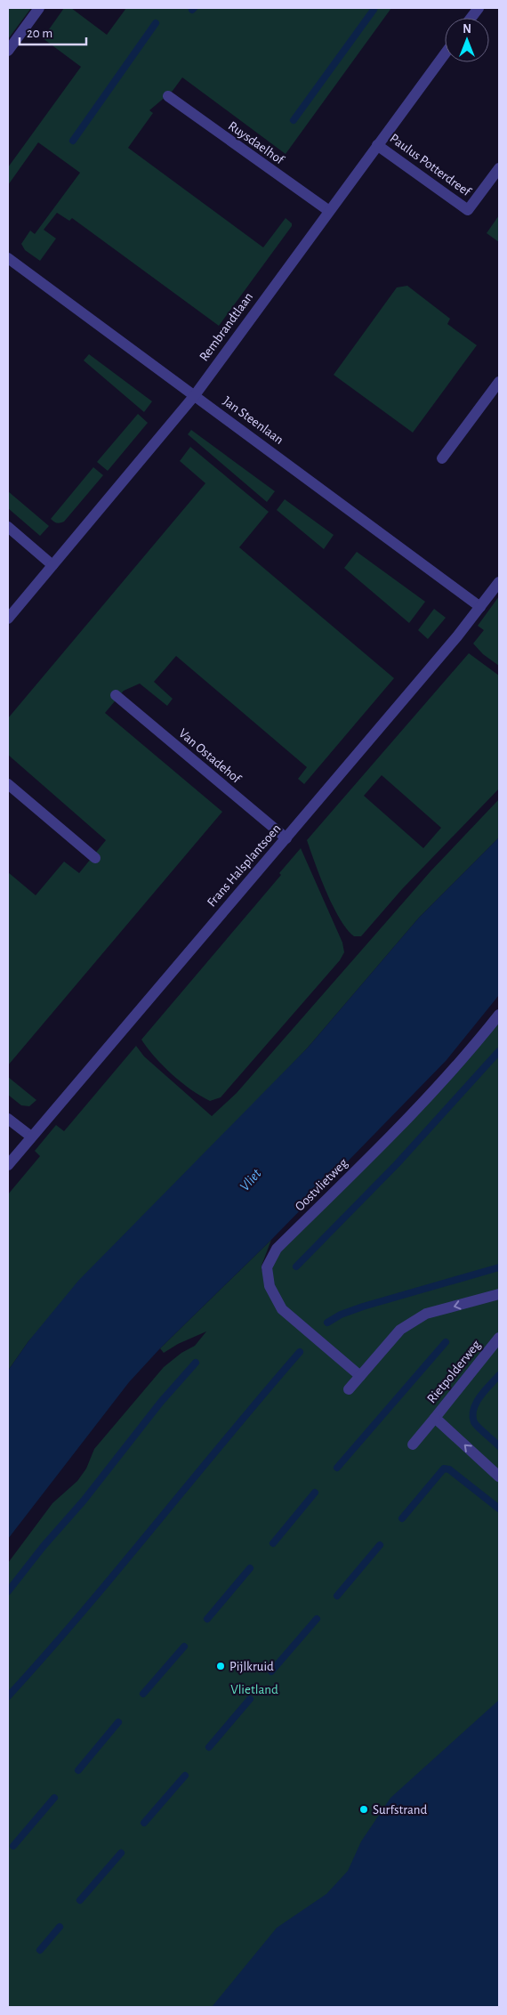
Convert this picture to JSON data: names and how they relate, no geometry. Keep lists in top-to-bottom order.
{
  "streets": {
    "street": [
      "Ruysdaelhof",
      "Paulus Potterdreef",
      "Rembrandtlaan",
      "Jan Steenlaan",
      "Van Ostadehof",
      "Frans Halsplantsoen",
      "Oostvlietweg",
      "Rietpolderweg"
    ]
  },
  "crossings": [
    ["Ruysdaelhof", "Rembrandtlaan"],
    ["Paulus Potterdreef", "Rembrandtlaan"],
    ["Rembrandtlaan", "Jan Steenlaan"],
    ["Jan Steenlaan", "Frans Halsplantsoen"],
    ["Van Ostadehof", "Frans Halsplantsoen"]
  ],
  "one_way": ["Rietpolderweg"],
  "water": ["Vliet"],
  "parks": ["Vlietland"],
  "places": ["Pijlkruid", "Surfstrand"],
  "scale_bar": "20 m",
  "north": "top"
}
